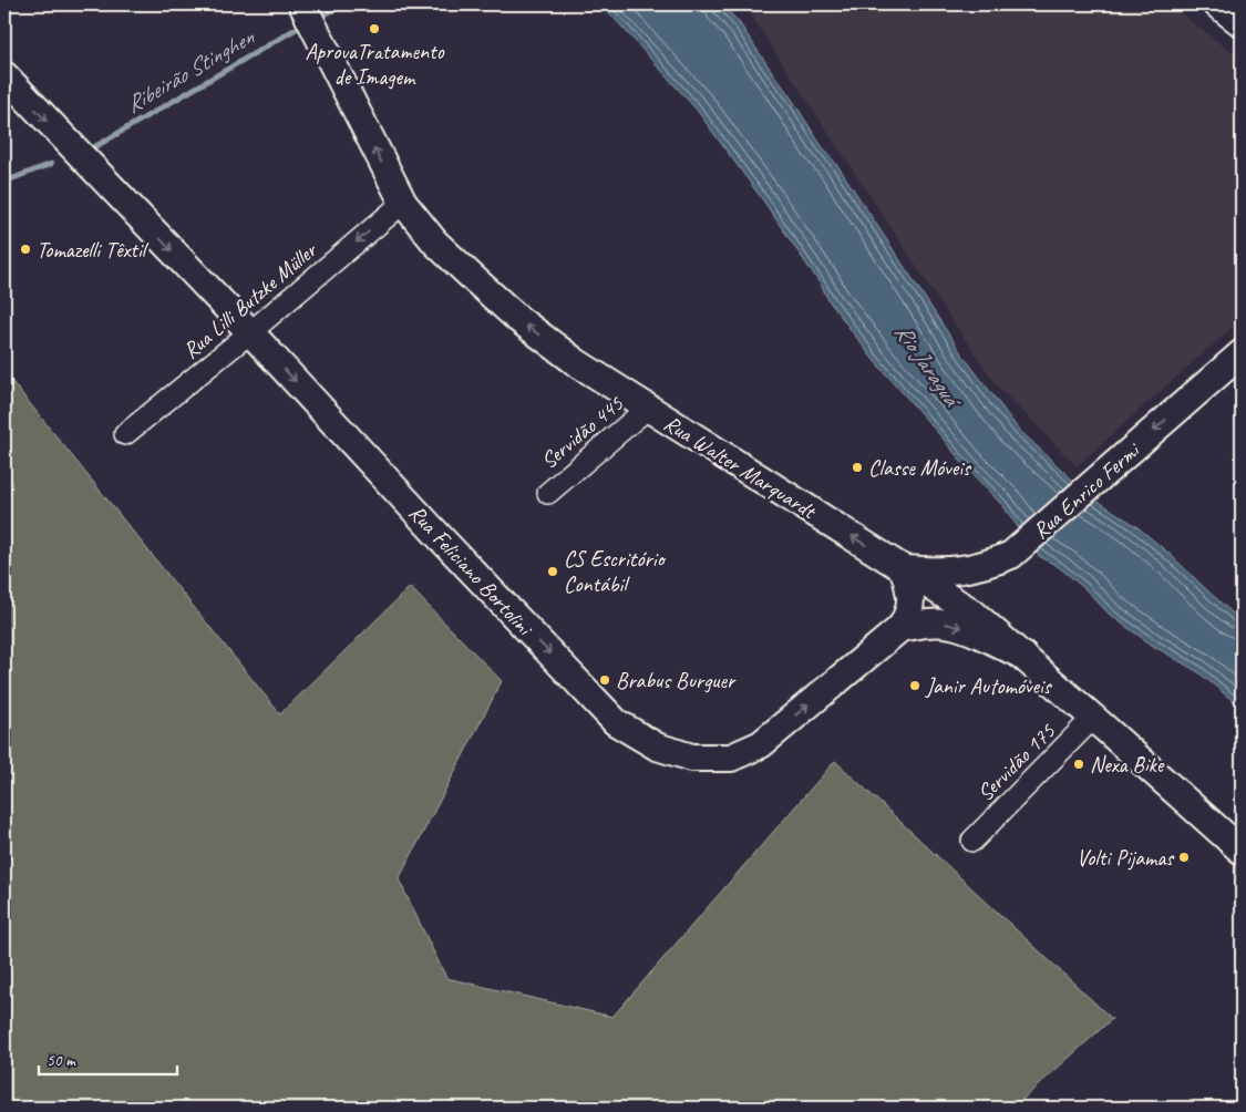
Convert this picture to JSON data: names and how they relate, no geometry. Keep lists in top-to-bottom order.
{
  "streets": {
    "main road": ["Rua Walter Marquardt", "Rua Enrico Fermi", "Rua Feliciano Bortolini"],
    "street": ["Rua Lilli Butzke Müller", "Servidão 445", "Servidão 175"]
  },
  "crossings": [
    ["Rua Lilli Butzke Müller", "Rua Walter Marquardt"],
    ["Rua Lilli Butzke Müller", "Rua Feliciano Bortolini"],
    ["Servidão 445", "Rua Walter Marquardt"],
    ["Rua Walter Marquardt", "Rua Enrico Fermi"],
    ["Rua Walter Marquardt", "Servidão 175"]
  ],
  "one_way": [
    "Rua Lilli Butzke Müller",
    "Rua Walter Marquardt",
    "Rua Enrico Fermi",
    "Rua Feliciano Bortolini"
  ],
  "water": ["Ribeirão Stinghen", "Rio Jaraguá"],
  "places": [
    "AprovaTratamento de Imagem",
    "Tomazelli Têxtil",
    "Classe Móveis",
    "CS Escritório Contábil",
    "Brabus Burguer",
    "Janir Automóveis",
    "Nexa Bike",
    "Volti Pijamas"
  ],
  "scale_bar": "50 m"
}
